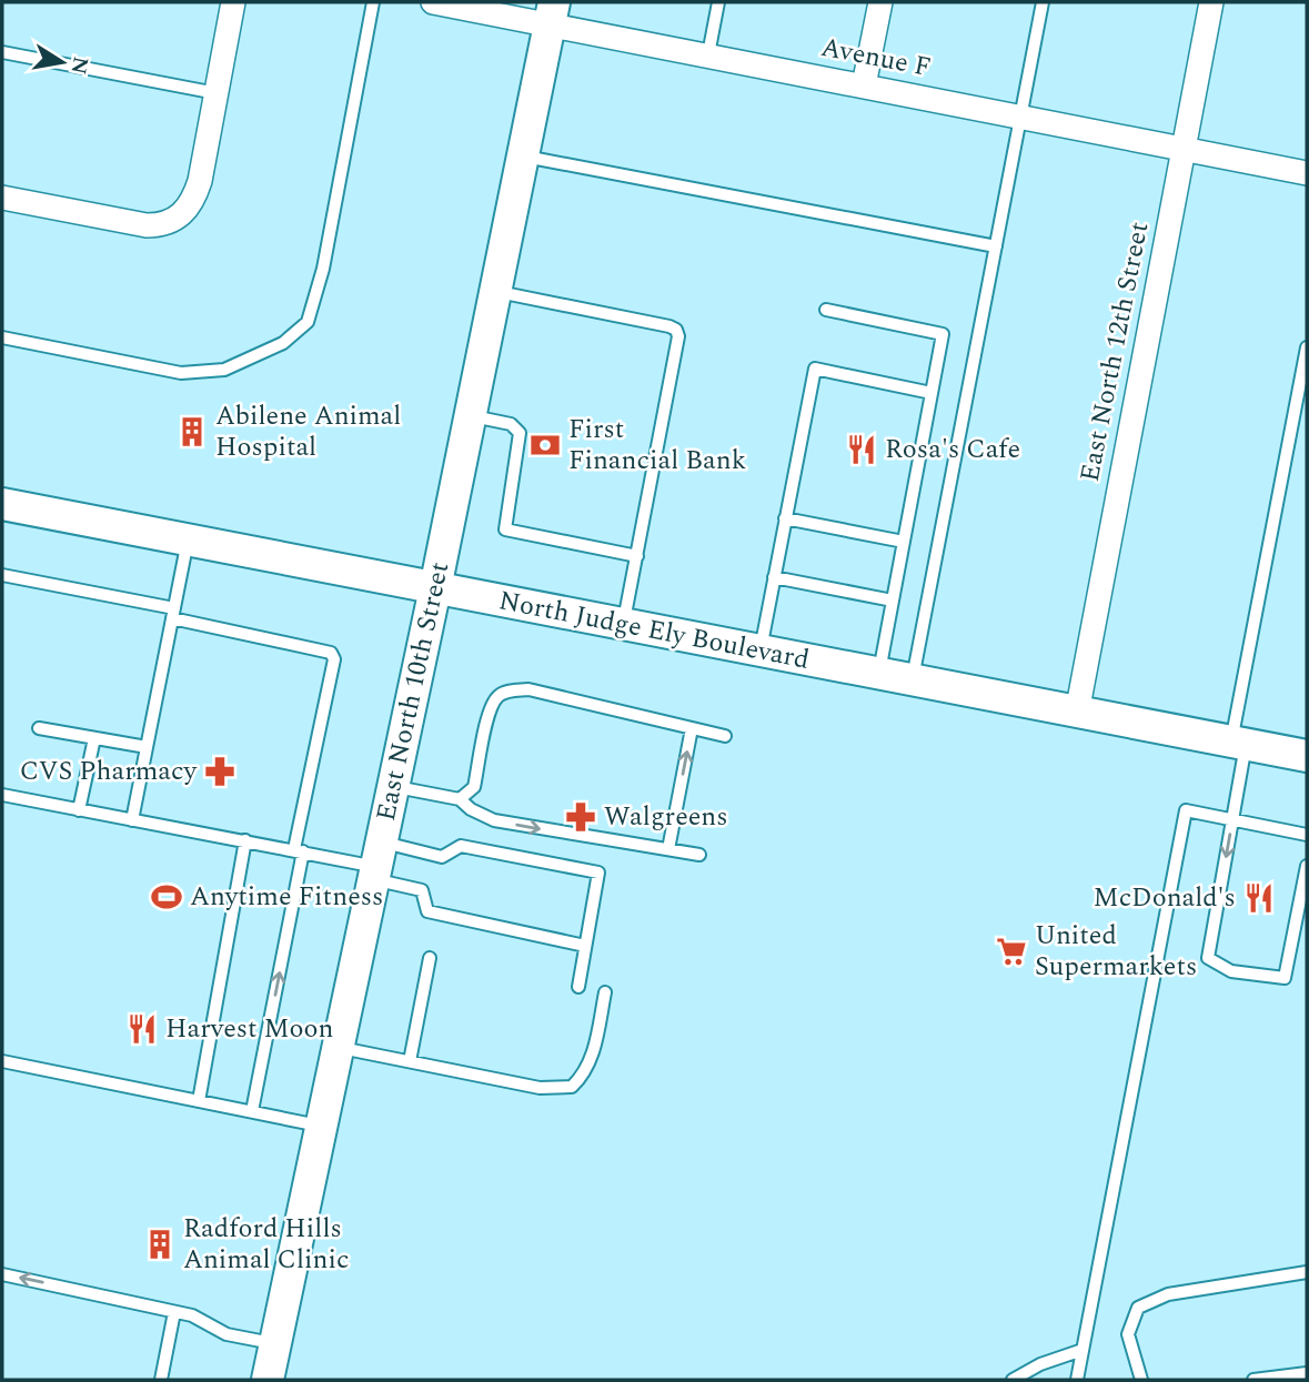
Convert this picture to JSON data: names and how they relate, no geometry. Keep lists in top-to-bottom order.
{
  "streets": {
    "main road": ["North Judge Ely Boulevard", "East North 10th Street"],
    "street": ["Avenue F", "East North 12th Street"]
  },
  "crossings": [
    ["Avenue F", "East North 12th Street"],
    ["Avenue F", "East North 10th Street"],
    ["East North 12th Street", "North Judge Ely Boulevard"],
    ["North Judge Ely Boulevard", "East North 10th Street"]
  ],
  "places": {
    "building": ["Abilene Animal Hospital", "Radford Hills Animal Clinic"],
    "bank": ["First Financial Bank"],
    "restaurant": ["Rosa's Cafe", "McDonald's", "Harvest Moon"],
    "pharmacy": ["CVS Pharmacy", "Walgreens"],
    "sports": ["Anytime Fitness"],
    "supermarket": ["United Supermarkets"]
  },
  "north": "right"
}
